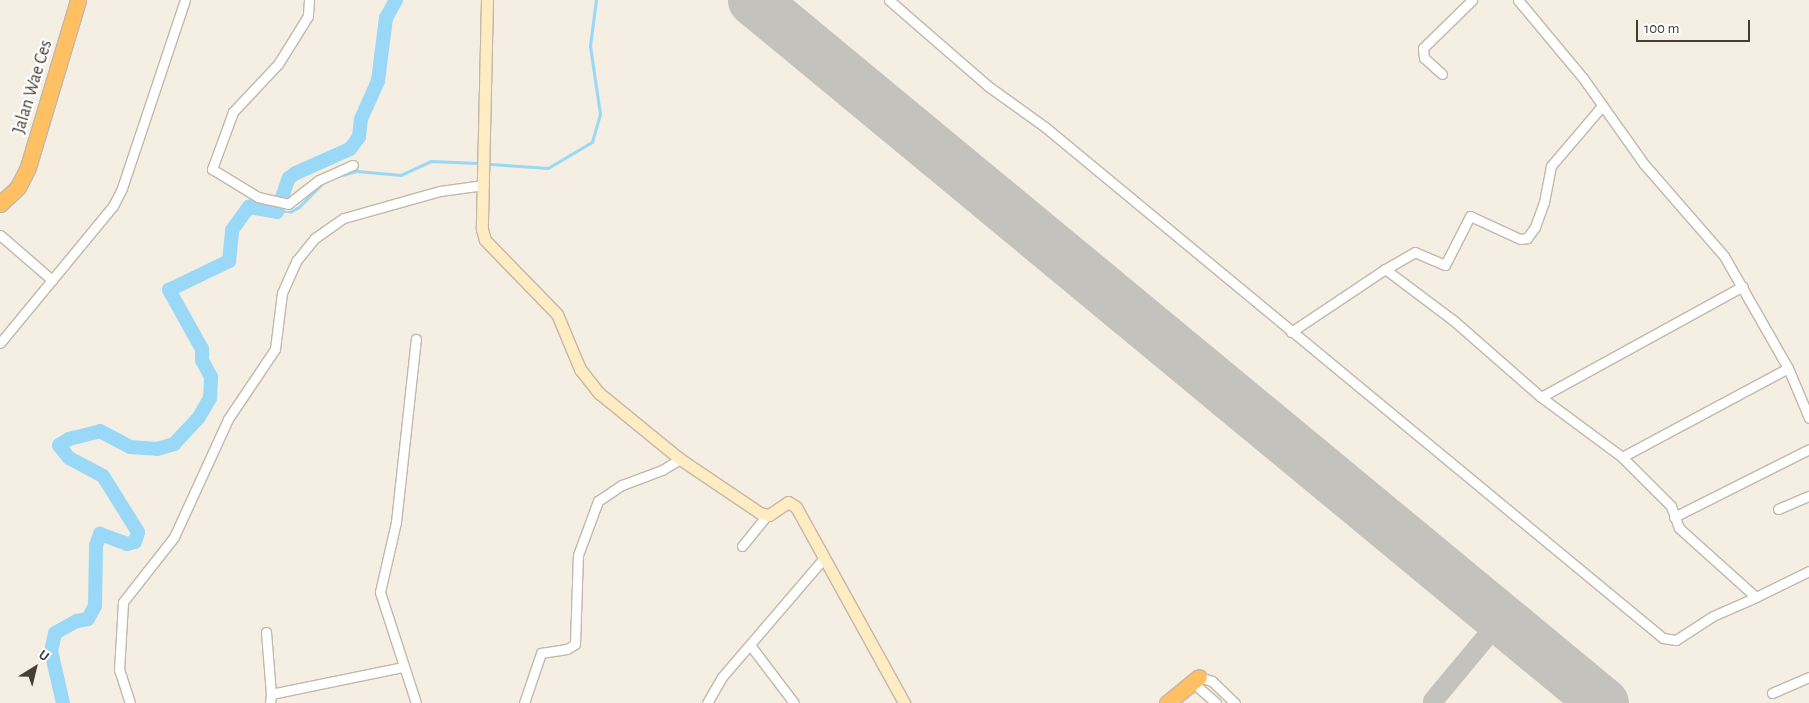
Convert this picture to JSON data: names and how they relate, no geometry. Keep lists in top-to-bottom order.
{
  "streets": {
    "highway": ["Jalan Wae Ces"]
  },
  "scale_bar": "100 m",
  "north": "top right"
}
